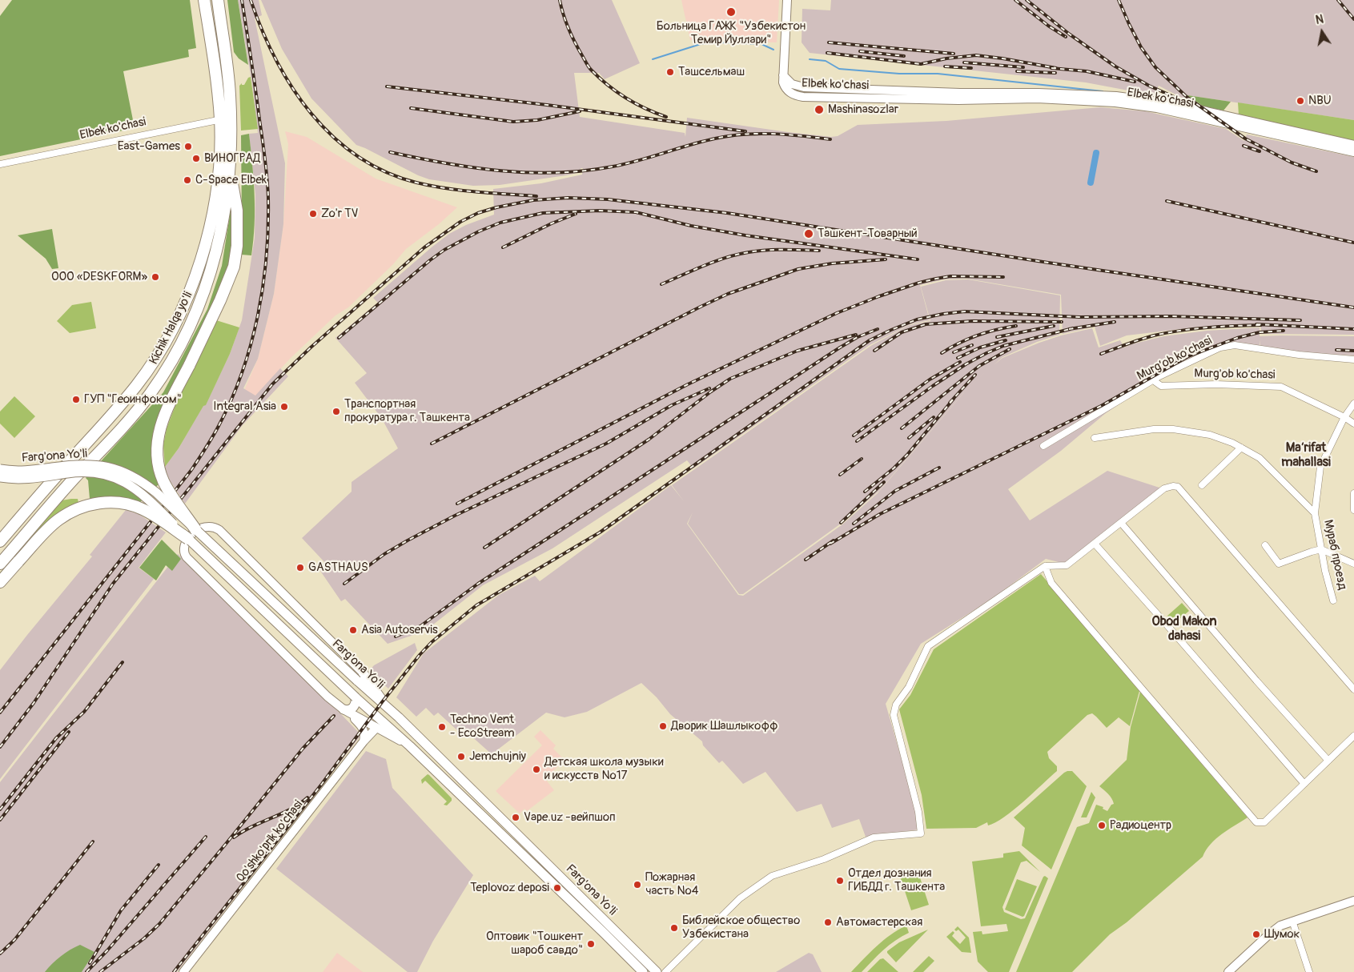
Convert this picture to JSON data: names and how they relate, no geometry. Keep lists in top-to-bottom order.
{
  "streets": {
    "highway": ["Kichik Halqa yo'li"],
    "main road": ["Elbek ko'chasi", "Farg'ona Yo'li", "Qo'shko'prik ko'chasi"],
    "street": ["Murg’ob ko’chasi", "Murg'ob ko'chasi", "Мураб проезд"]
  },
  "crossings": [
    ["Elbek ko'chasi", "Kichik Halqa yo'li"],
    ["Murg'ob ko'chasi", "Мураб проезд"]
  ],
  "districts": ["Maʼrifat mahallasi", "Obod Makon dahasi"],
  "places": [
    "Больница ГАЖК \"Узбекистон Темир Йуллари\"",
    "Ташсельмаш",
    "NBU",
    "Mashinasozlar",
    "East-Games",
    "ВИНОГРАД",
    "C-Space Elbek",
    "Zo'r TV",
    "Ташкент-Товарный",
    "ООО «DESKFORM»",
    "ГУП \"Геоинфоком\"",
    "Integral Asia",
    "Транспортная прокуратура г. Ташкента",
    "GASTHAUS",
    "Asia Autoservis",
    "Дворик Шашлыкофф",
    "Techno Vent - EcoStream",
    "Jemchujniy",
    "Детская школа музыки и искусств №17",
    "Vape.uz -вейпшоп",
    "Радиоцентр",
    "Отдел дознания ГИБДД г. Ташкента",
    "Пожарная часть №4",
    "Teplovoz deposi",
    "Автомастерская",
    "Библейское общество Узбекистана",
    "Шумок",
    "Оптовик \"Тошкент шароб савдо\""
  ],
  "north": "top"
}
